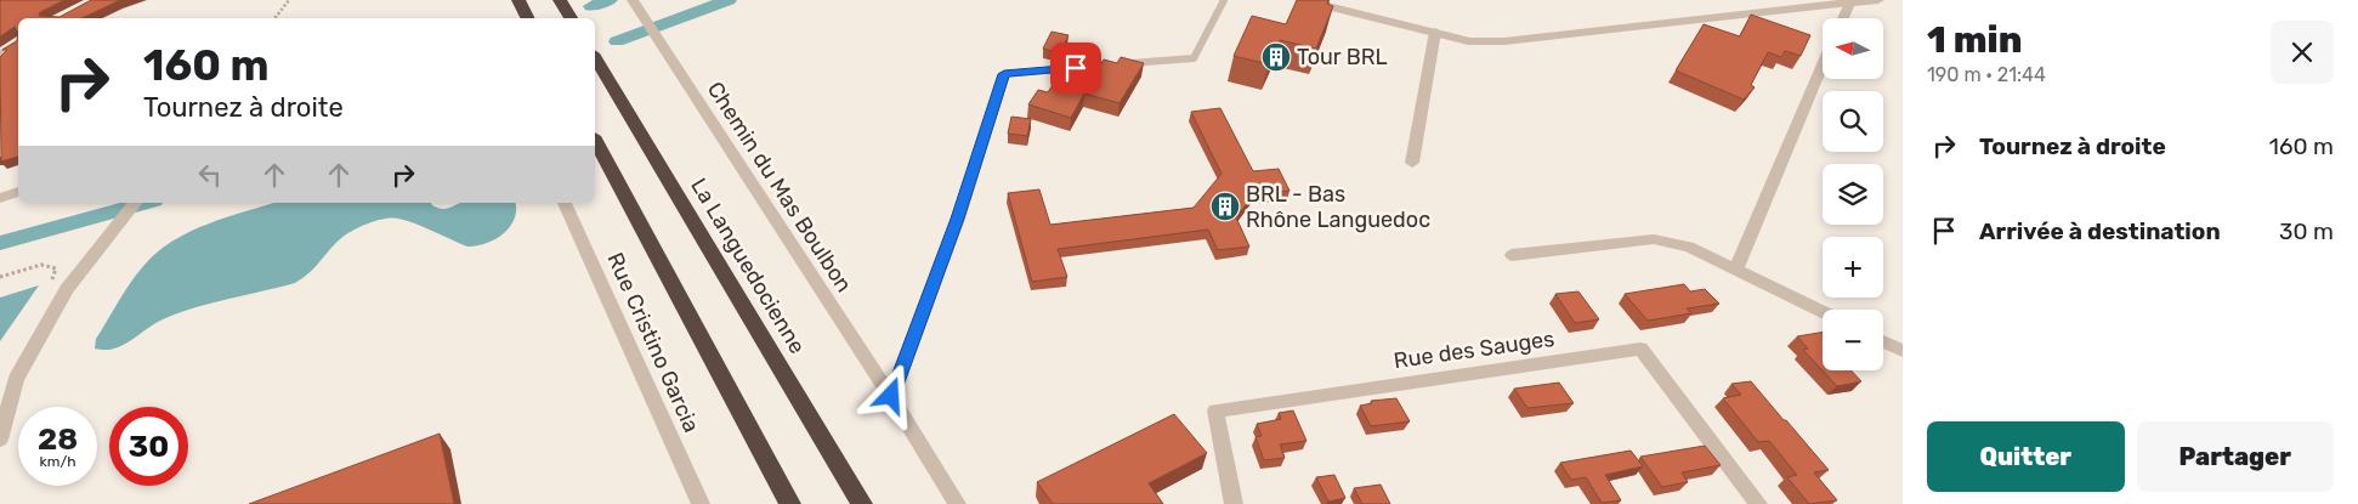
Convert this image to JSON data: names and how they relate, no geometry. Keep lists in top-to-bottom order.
{
  "streets": {
    "highway": ["La Languedocienne"],
    "street": ["Chemin du Mas Boulbon", "Rue Cristino Garcia", "Rue des Sauges"]
  },
  "places": {
    "building": ["Tour BRL", "BRL - Bas Rhône Languedoc"]
  },
  "north": "left",
  "page": {
    "heading": ["1 min", "190 m · 21:44"],
    "map_buttons": ["+", "−"],
    "turn": ["160 m", "Tournez à droite"],
    "list": [
      {
        "name": "Tournez à droite",
        "value": "160 m"
      },
      {
        "name": "Arrivée à destination",
        "value": "30 m"
      }
    ],
    "speed": "28 km/h",
    "limit": "30",
    "buttons": ["Quitter", "Partager"]
  }
}
